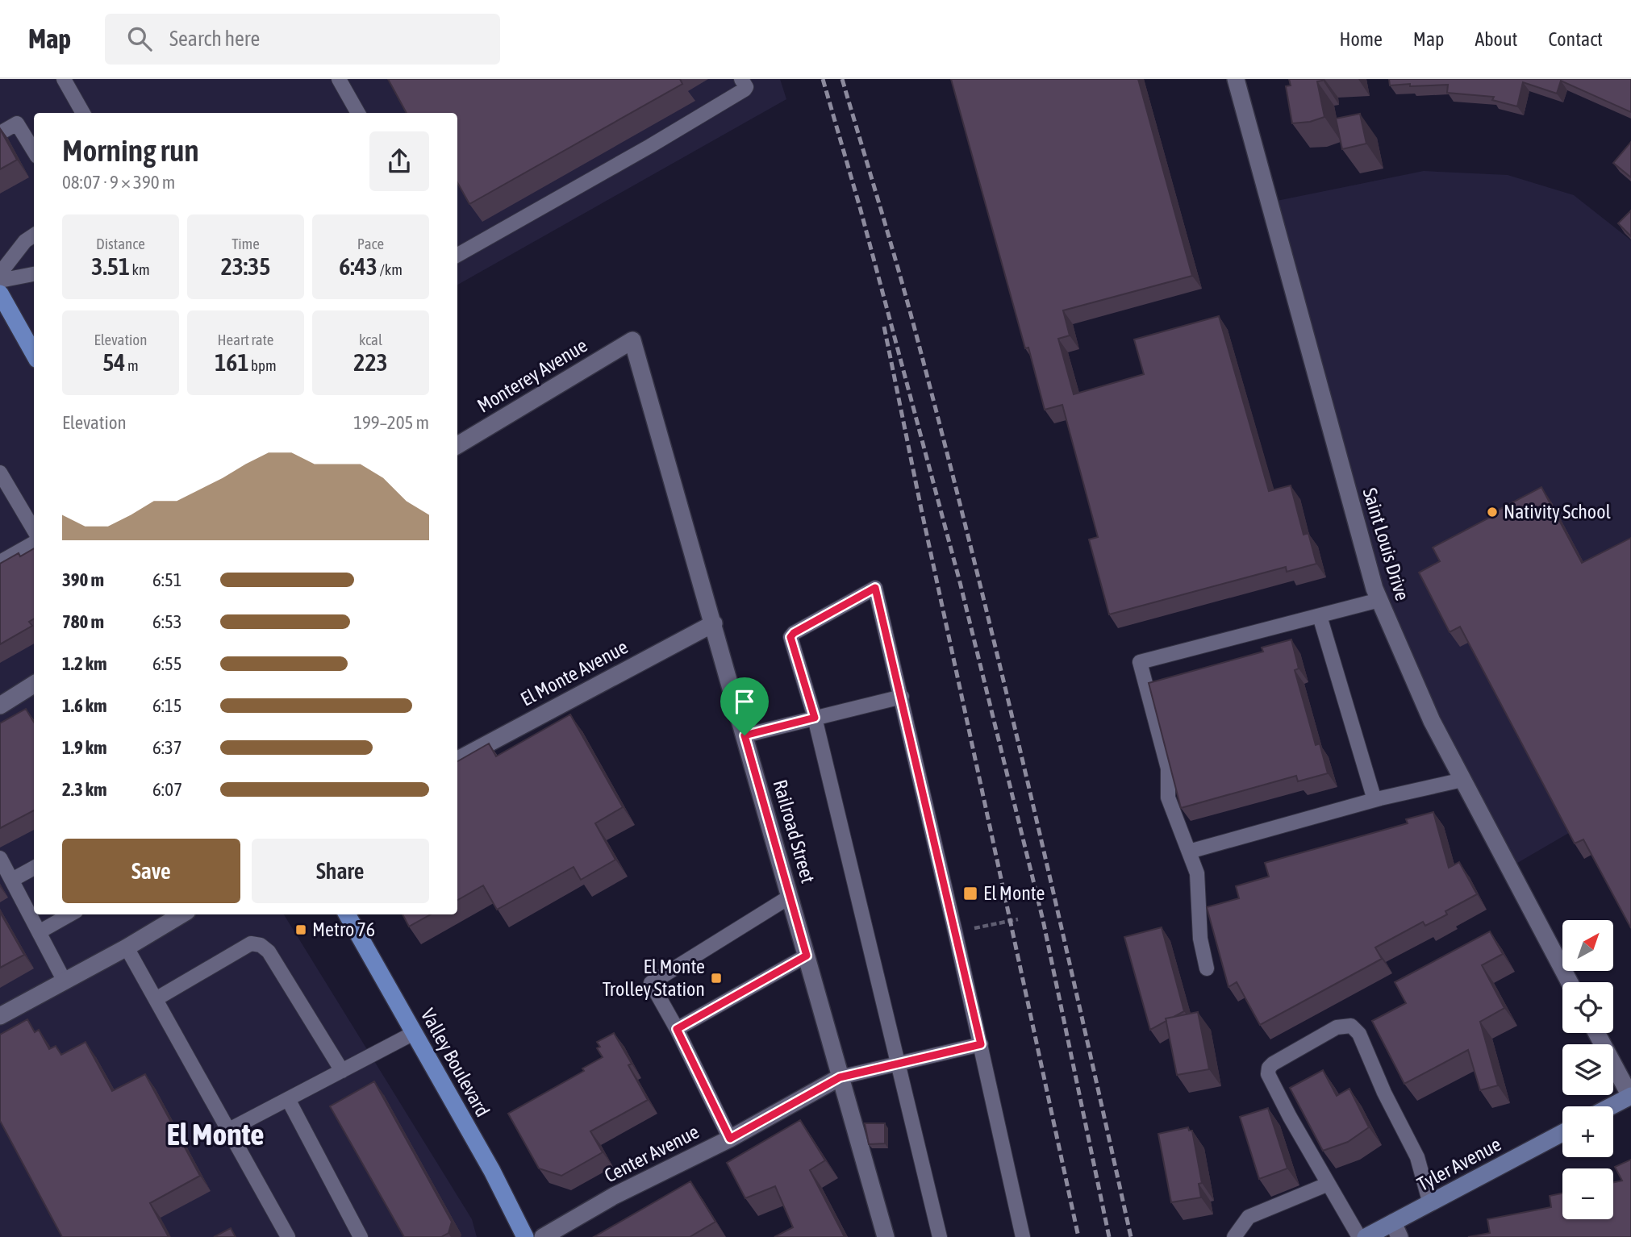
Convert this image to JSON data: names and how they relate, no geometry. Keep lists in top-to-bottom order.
{
  "streets": {
    "main road": ["Valley Boulevard", "Tyler Avenue"],
    "street": [
      "Monterey Avenue",
      "Saint Louis Drive",
      "El Monte Avenue",
      "Railroad Street",
      "Center Avenue"
    ]
  },
  "crossings": [
    ["Monterey Avenue", "Railroad Street"],
    ["El Monte Avenue", "Railroad Street"],
    ["Railroad Street", "Center Avenue"]
  ],
  "districts": ["El Monte"],
  "places": {
    "other": ["Nativity School"],
    "transit": ["El Monte", "Metro 76", "El Monte Trolley Station"]
  },
  "north": "top right",
  "page": {
    "header": "Map",
    "search": "Search here",
    "nav": [
      "Home",
      "Map",
      "About",
      "Contact"
    ],
    "heading": ["Morning run", "08:07 · 9 × 390 m"],
    "stats": [
      ["Distance", "3.51 km"],
      ["Time", "23:35"],
      ["Pace", "6:43 /km"],
      ["Elevation", "54 m"],
      ["Heart rate", "161 bpm"],
      ["kcal", "223"]
    ],
    "chart": ["Elevation", "199–205 m"],
    "list": [
      {
        "name": "390 m",
        "note": "6:51"
      },
      {
        "name": "780 m",
        "note": "6:53"
      },
      {
        "name": "1.2 km",
        "note": "6:55"
      },
      {
        "name": "1.6 km",
        "note": "6:15"
      },
      {
        "name": "1.9 km",
        "note": "6:37"
      },
      {
        "name": "2.3 km",
        "note": "6:07"
      }
    ],
    "buttons": ["Save", "Share"],
    "map_buttons": ["+", "−"]
  }
}
